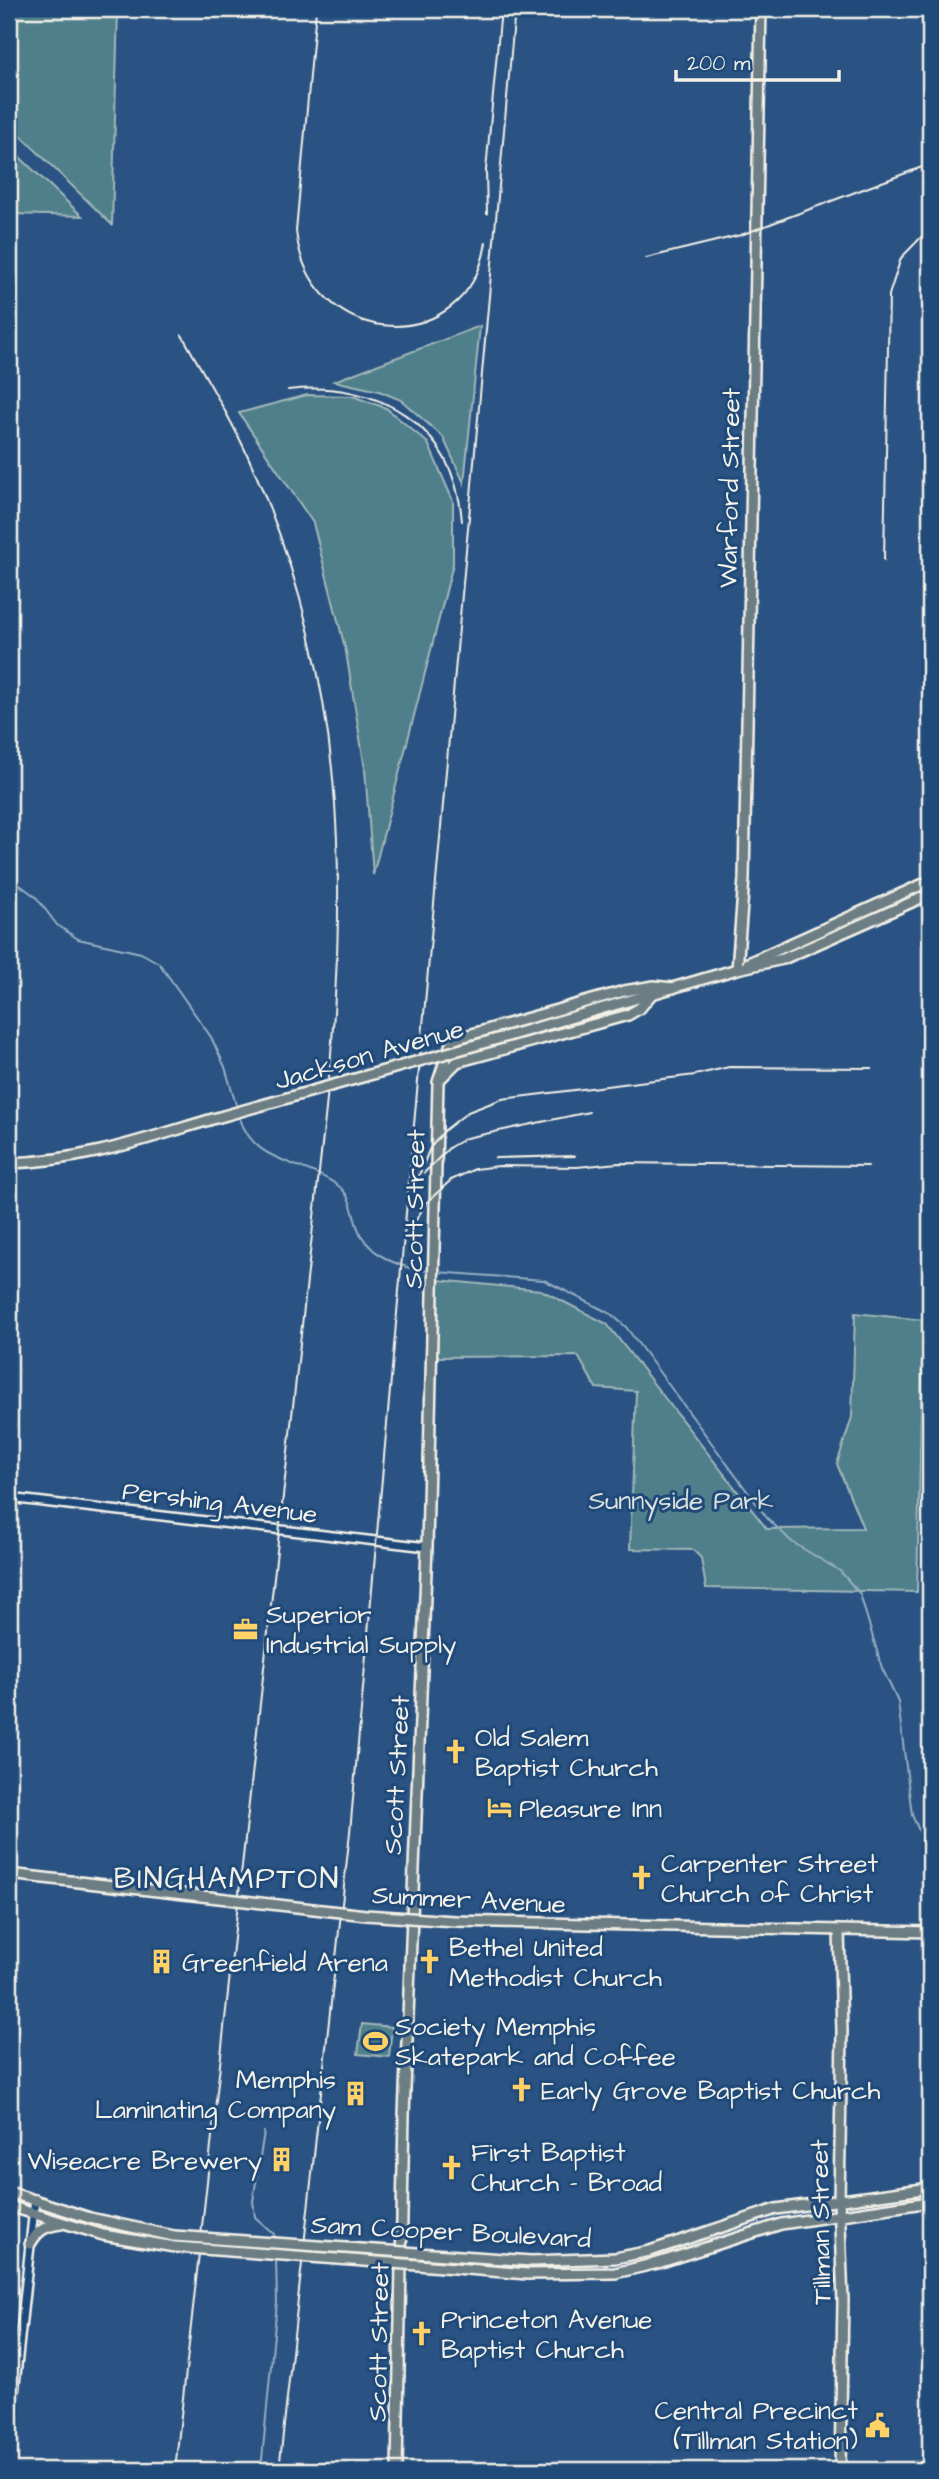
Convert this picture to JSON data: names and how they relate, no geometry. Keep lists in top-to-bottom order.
{
  "streets": {
    "main road": [
      "Warford Street",
      "Jackson Avenue",
      "Scott Street",
      "Summer Avenue",
      "Tillman Street",
      "Sam Cooper Boulevard"
    ],
    "street": ["Pershing Avenue"]
  },
  "crossings": [
    ["Warford Street", "Jackson Avenue"],
    ["Jackson Avenue", "Scott Street"],
    ["Scott Street", "Pershing Avenue"],
    ["Summer Avenue", "Tillman Street"],
    ["Tillman Street", "Sam Cooper Boulevard"]
  ],
  "districts": ["BINGHAMPTON"],
  "parks": ["Sunnyside Park"],
  "places": {
    "office": ["Superior Industrial Supply"],
    "church": [
      "Old Salem Baptist Church",
      "Carpenter Street Church of Christ",
      "Bethel United Methodist Church",
      "Early Grove Baptist Church",
      "First Baptist Church - Broad",
      "Princeton Avenue Baptist Church"
    ],
    "hotel": ["Pleasure Inn"],
    "building": ["Greenfield Arena", "Memphis Laminating Company", "Wiseacre Brewery"],
    "sports": ["Society Memphis Skatepark and Coffee"],
    "public building": ["Central Precinct (Tillman Station)"]
  },
  "scale_bar": "200 m"
}
